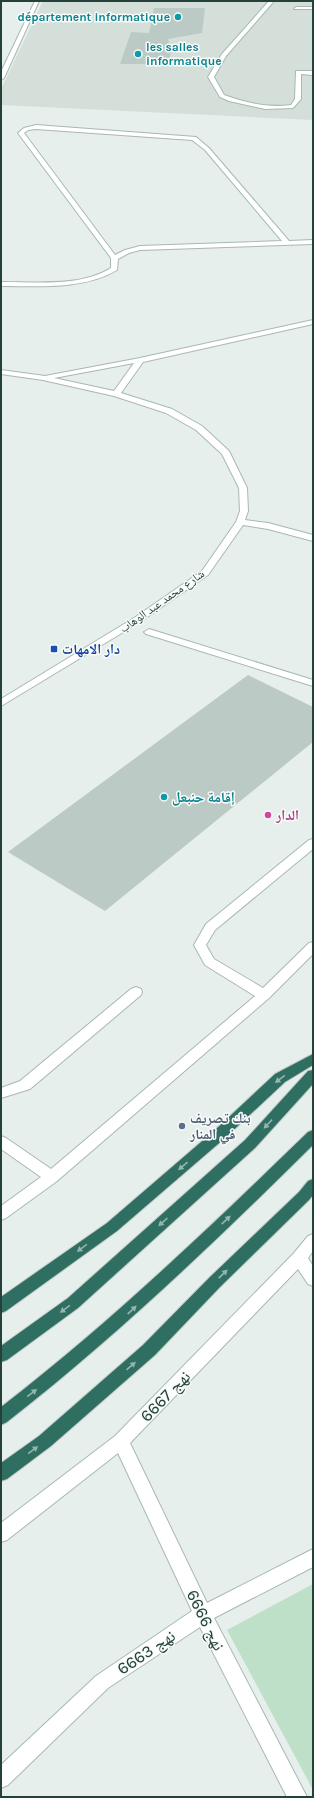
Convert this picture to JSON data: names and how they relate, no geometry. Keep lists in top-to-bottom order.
{
  "streets": {
    "street": [
      "شارع محمد عبد الوهاب",
      "نهج 6667",
      "نهج 6666",
      "نهج 6663"
    ]
  },
  "crossings": [
    ["نهج 6667", "نهج 6666"],
    ["نهج 6666", "نهج 6663"]
  ],
  "places": {
    "other": [
      "département informatique",
      "les salles informatique",
      "إقامة حنبعل",
      "الدار",
      "بنك تصريف في المنار"
    ],
    "transit": ["دار الامهات"]
  }
}
